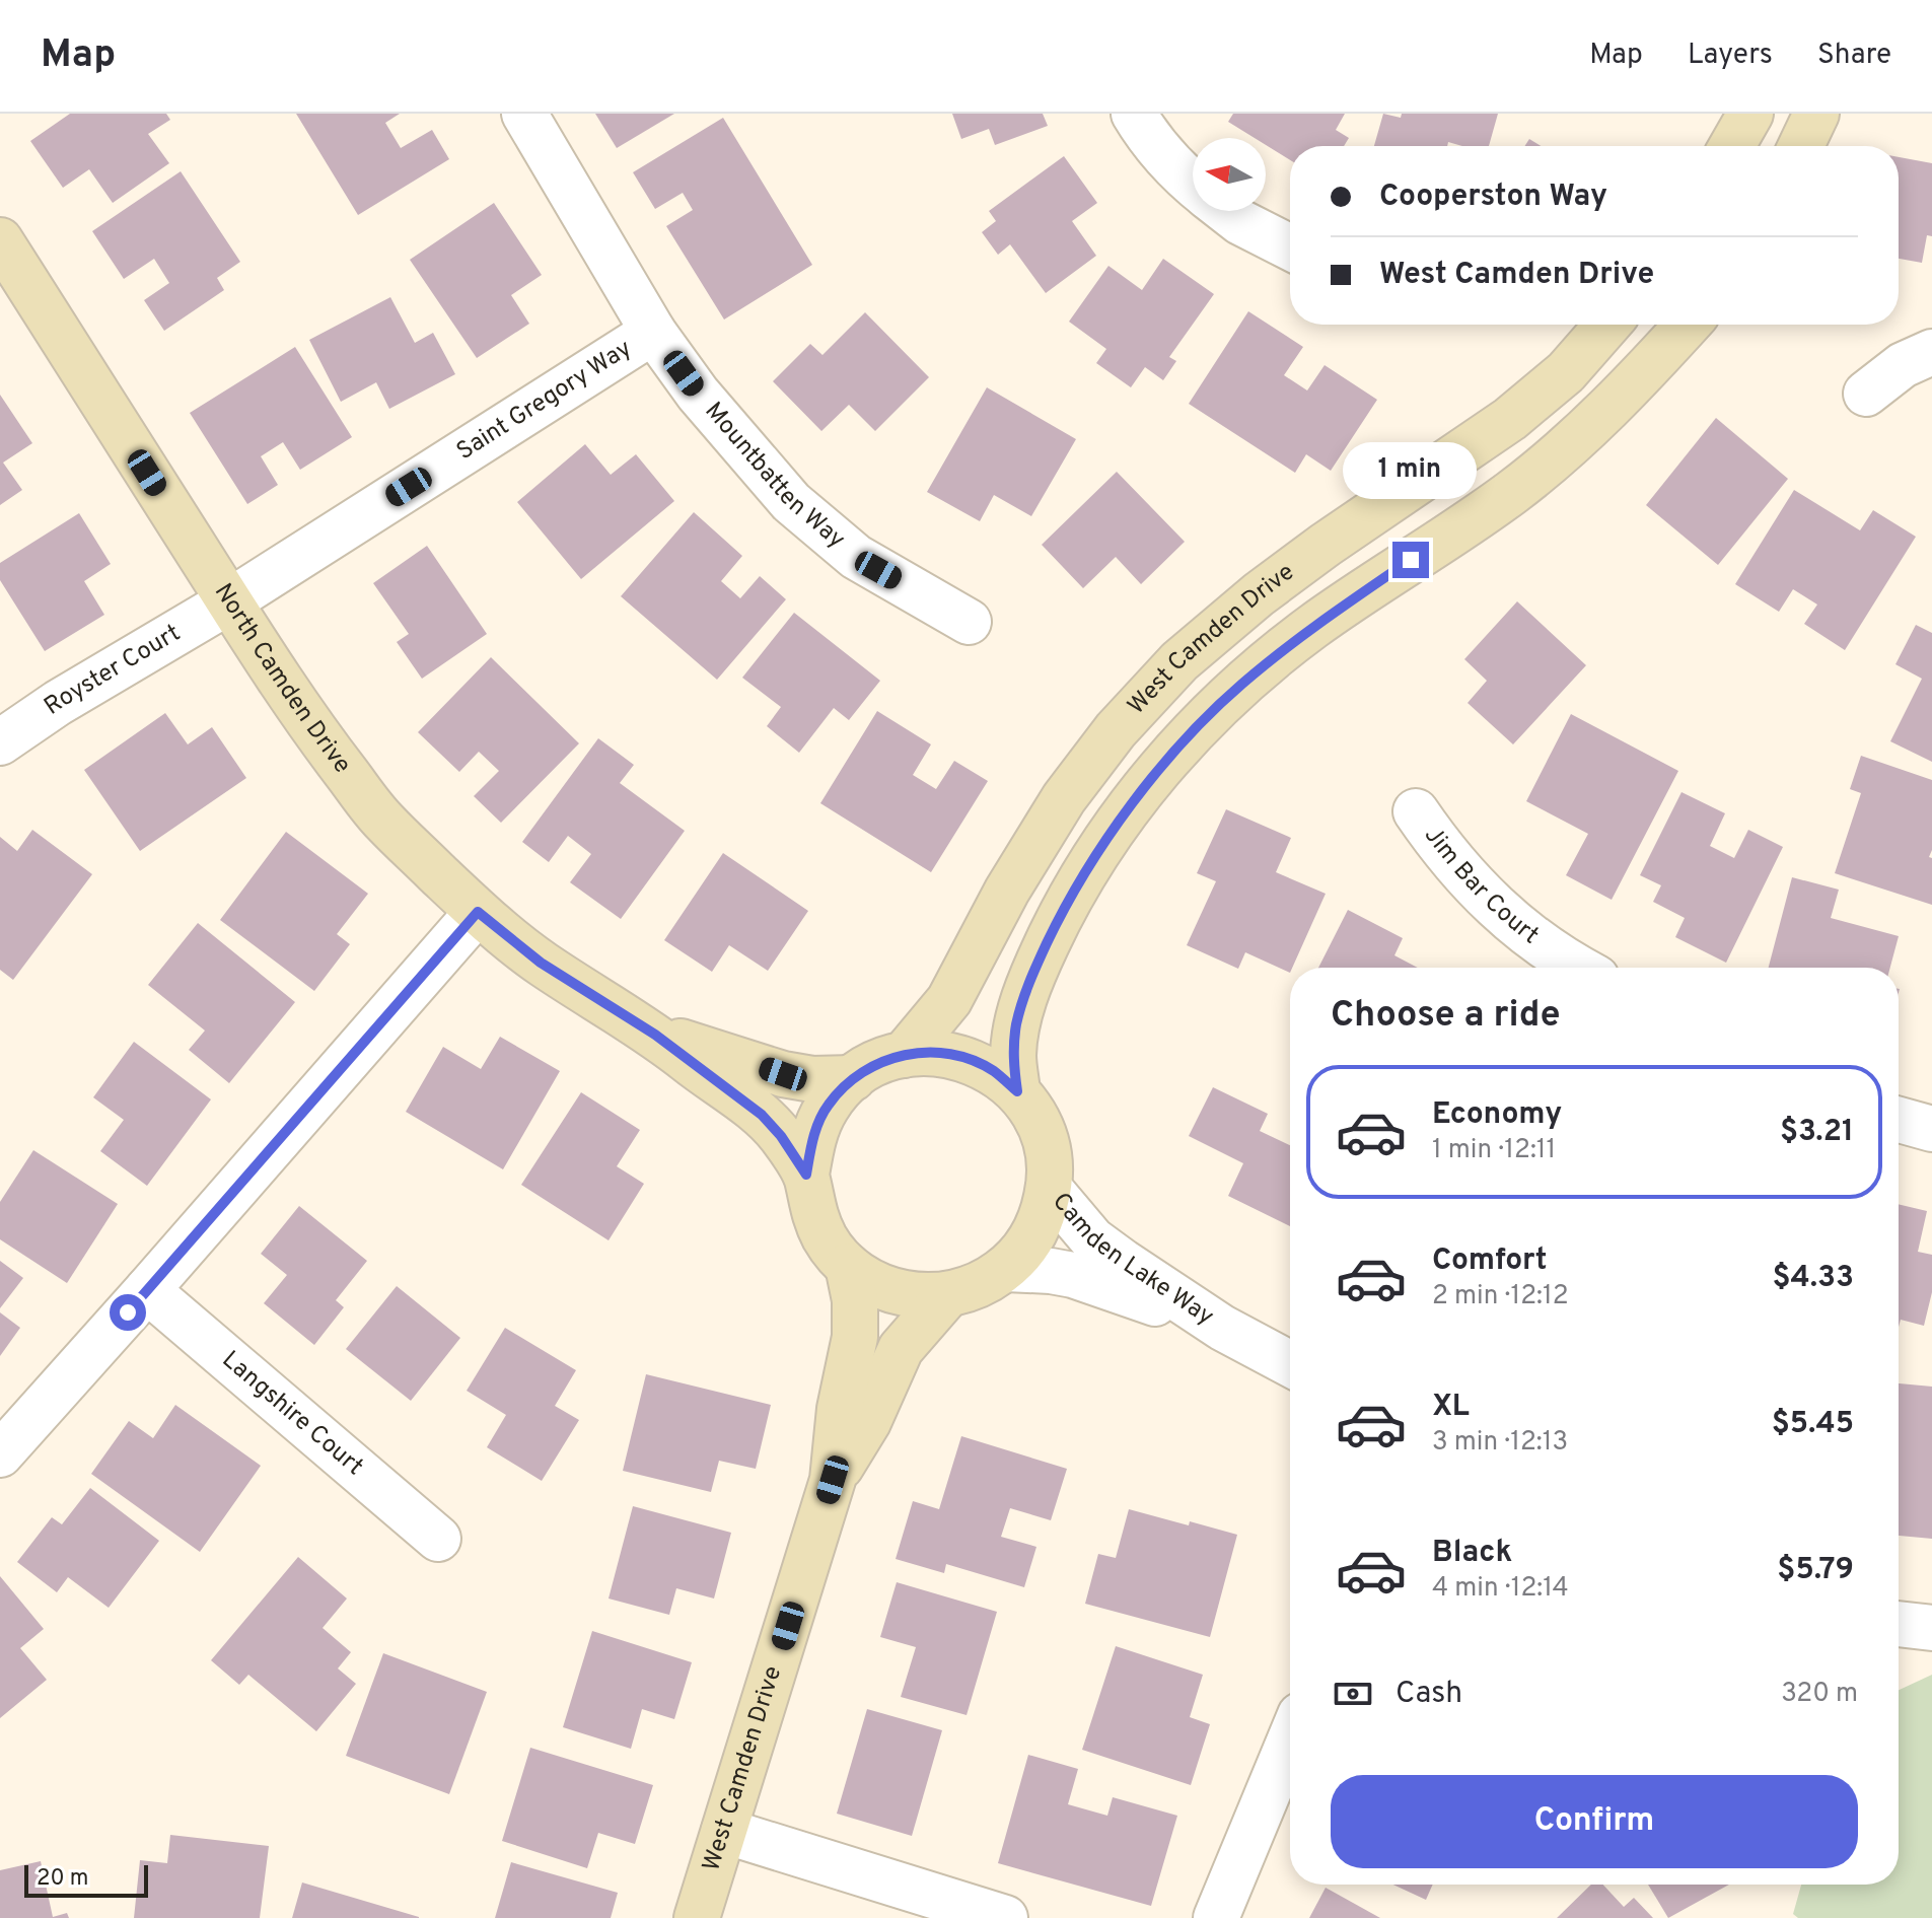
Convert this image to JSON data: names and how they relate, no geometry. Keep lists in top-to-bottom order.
{
  "streets": {
    "street": [
      "Saint Gregory Way",
      "Mountbatten Way",
      "West Camden Drive",
      "Royster Court",
      "North Camden Drive",
      "Jim Bar Court",
      "Camden Lake Way",
      "Langshire Court"
    ]
  },
  "crossings": [
    ["Saint Gregory Way", "Mountbatten Way"],
    ["Saint Gregory Way", "Royster Court"],
    ["Saint Gregory Way", "North Camden Drive"],
    ["West Camden Drive", "North Camden Drive"],
    ["West Camden Drive", "Camden Lake Way"],
    ["Royster Court", "North Camden Drive"],
    ["North Camden Drive", "Camden Lake Way"]
  ],
  "scale_bar": "20 m",
  "north": "left",
  "page": {
    "header": "Map",
    "nav": ["Map", "Layers", "Share"],
    "banner": ["Cooperston Way", "West Camden Drive"],
    "bubble": "1 min",
    "heading": "Choose a ride",
    "list": [
      {
        "name": "Economy",
        "note": "1 min · 12:11",
        "value": "$3.21"
      },
      {
        "name": "Comfort",
        "note": "2 min · 12:12",
        "value": "$4.33"
      },
      {
        "name": "XL",
        "note": "3 min · 12:13",
        "value": "$5.45"
      },
      {
        "name": "Black",
        "note": "4 min · 12:14",
        "value": "$5.79"
      }
    ],
    "pay": ["Cash", "320 m"],
    "buttons": "Confirm",
    "scale": "20 m"
  }
}
